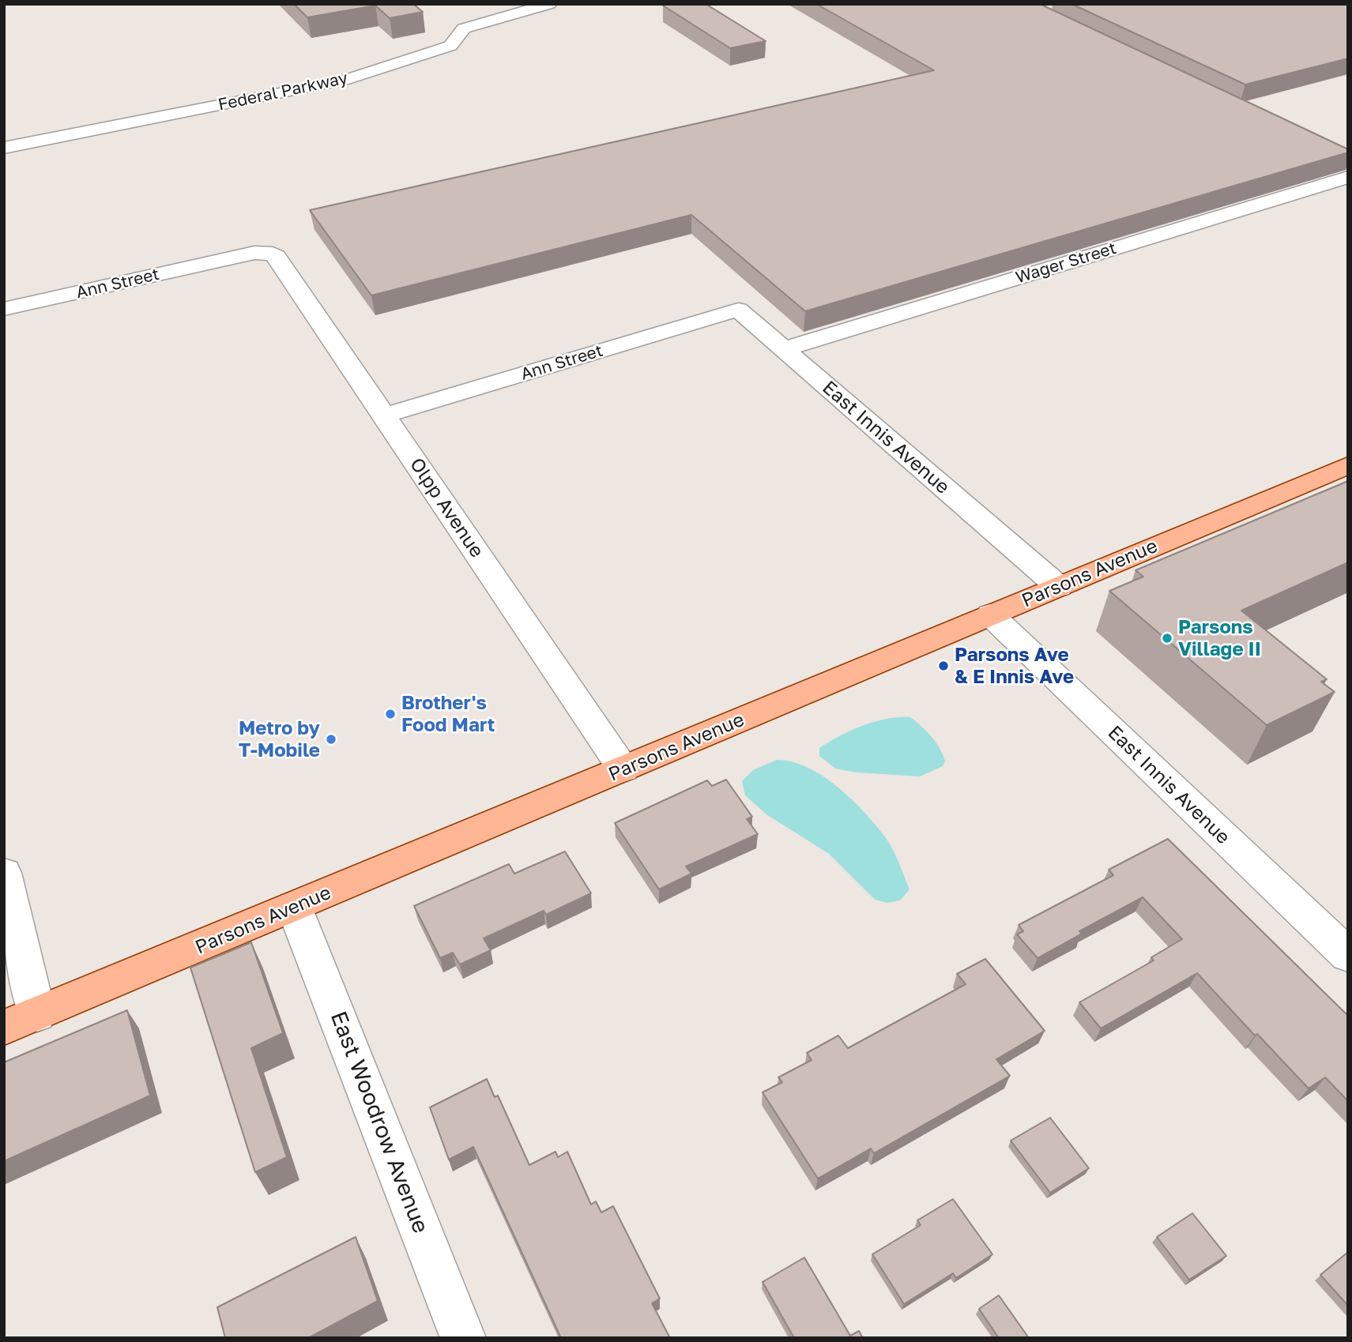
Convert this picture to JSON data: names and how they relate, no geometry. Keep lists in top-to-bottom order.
{
  "streets": {
    "main road": ["Parsons Avenue"],
    "street": [
      "Federal Parkway",
      "Wager Street",
      "Ann Street",
      "East Innis Avenue",
      "Olpp Avenue",
      "East Woodrow Avenue"
    ]
  },
  "crossings": [
    ["Wager Street", "East Innis Avenue"],
    ["Ann Street", "East Innis Avenue"],
    ["Ann Street", "Olpp Avenue"],
    ["East Innis Avenue", "Parsons Avenue"],
    ["Olpp Avenue", "Parsons Avenue"],
    ["Parsons Avenue", "East Woodrow Avenue"]
  ],
  "places": [
    "Parsons Village II",
    "Parsons Ave & E Innis Ave",
    "Brother's Food Mart",
    "Metro by T-Mobile"
  ]
}
